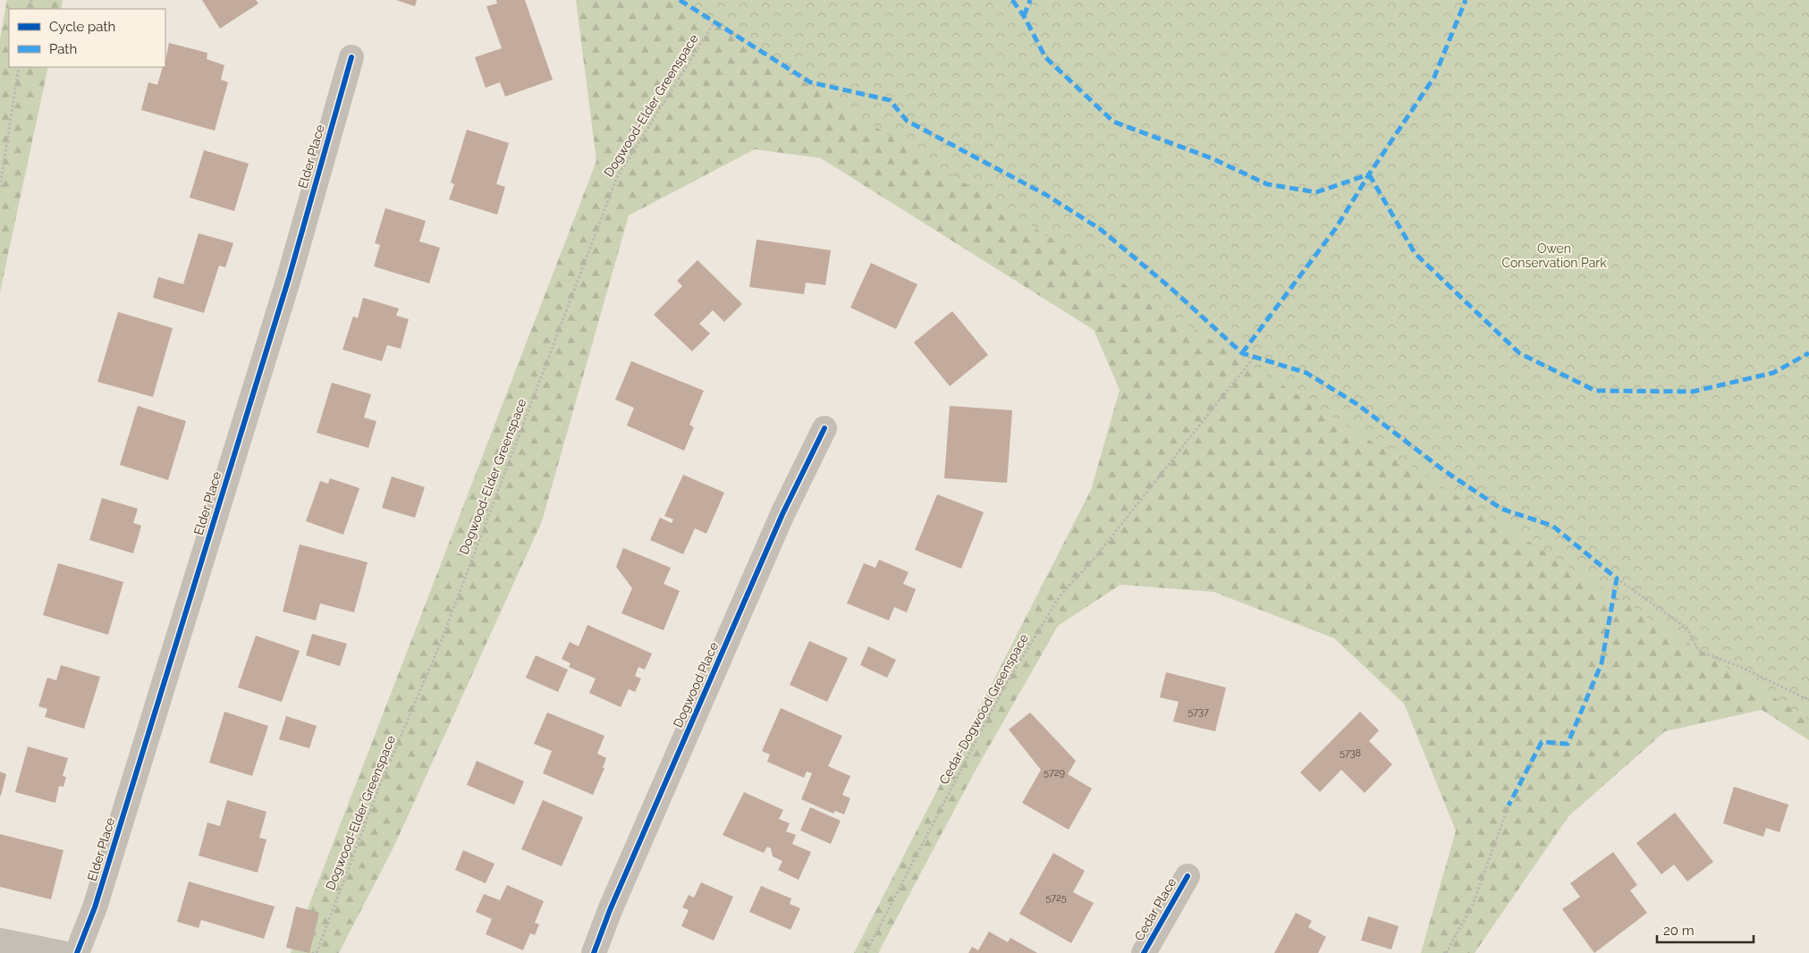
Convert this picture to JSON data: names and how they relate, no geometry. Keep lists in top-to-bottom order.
{
  "streets": {
    "street": ["Elder Place", "Dogwood Place", "Cedar Place"],
    "path": ["Dogwood-Elder Greenspace", "Cedar-Dogwood Greenspace"]
  },
  "parks": ["Owen Conservation Park"],
  "house_numbers": [
    "5737",
    "5738",
    "5729",
    "5725"
  ],
  "legend": ["Cycle path", "Path"],
  "scale_bar": "20 m"
}
